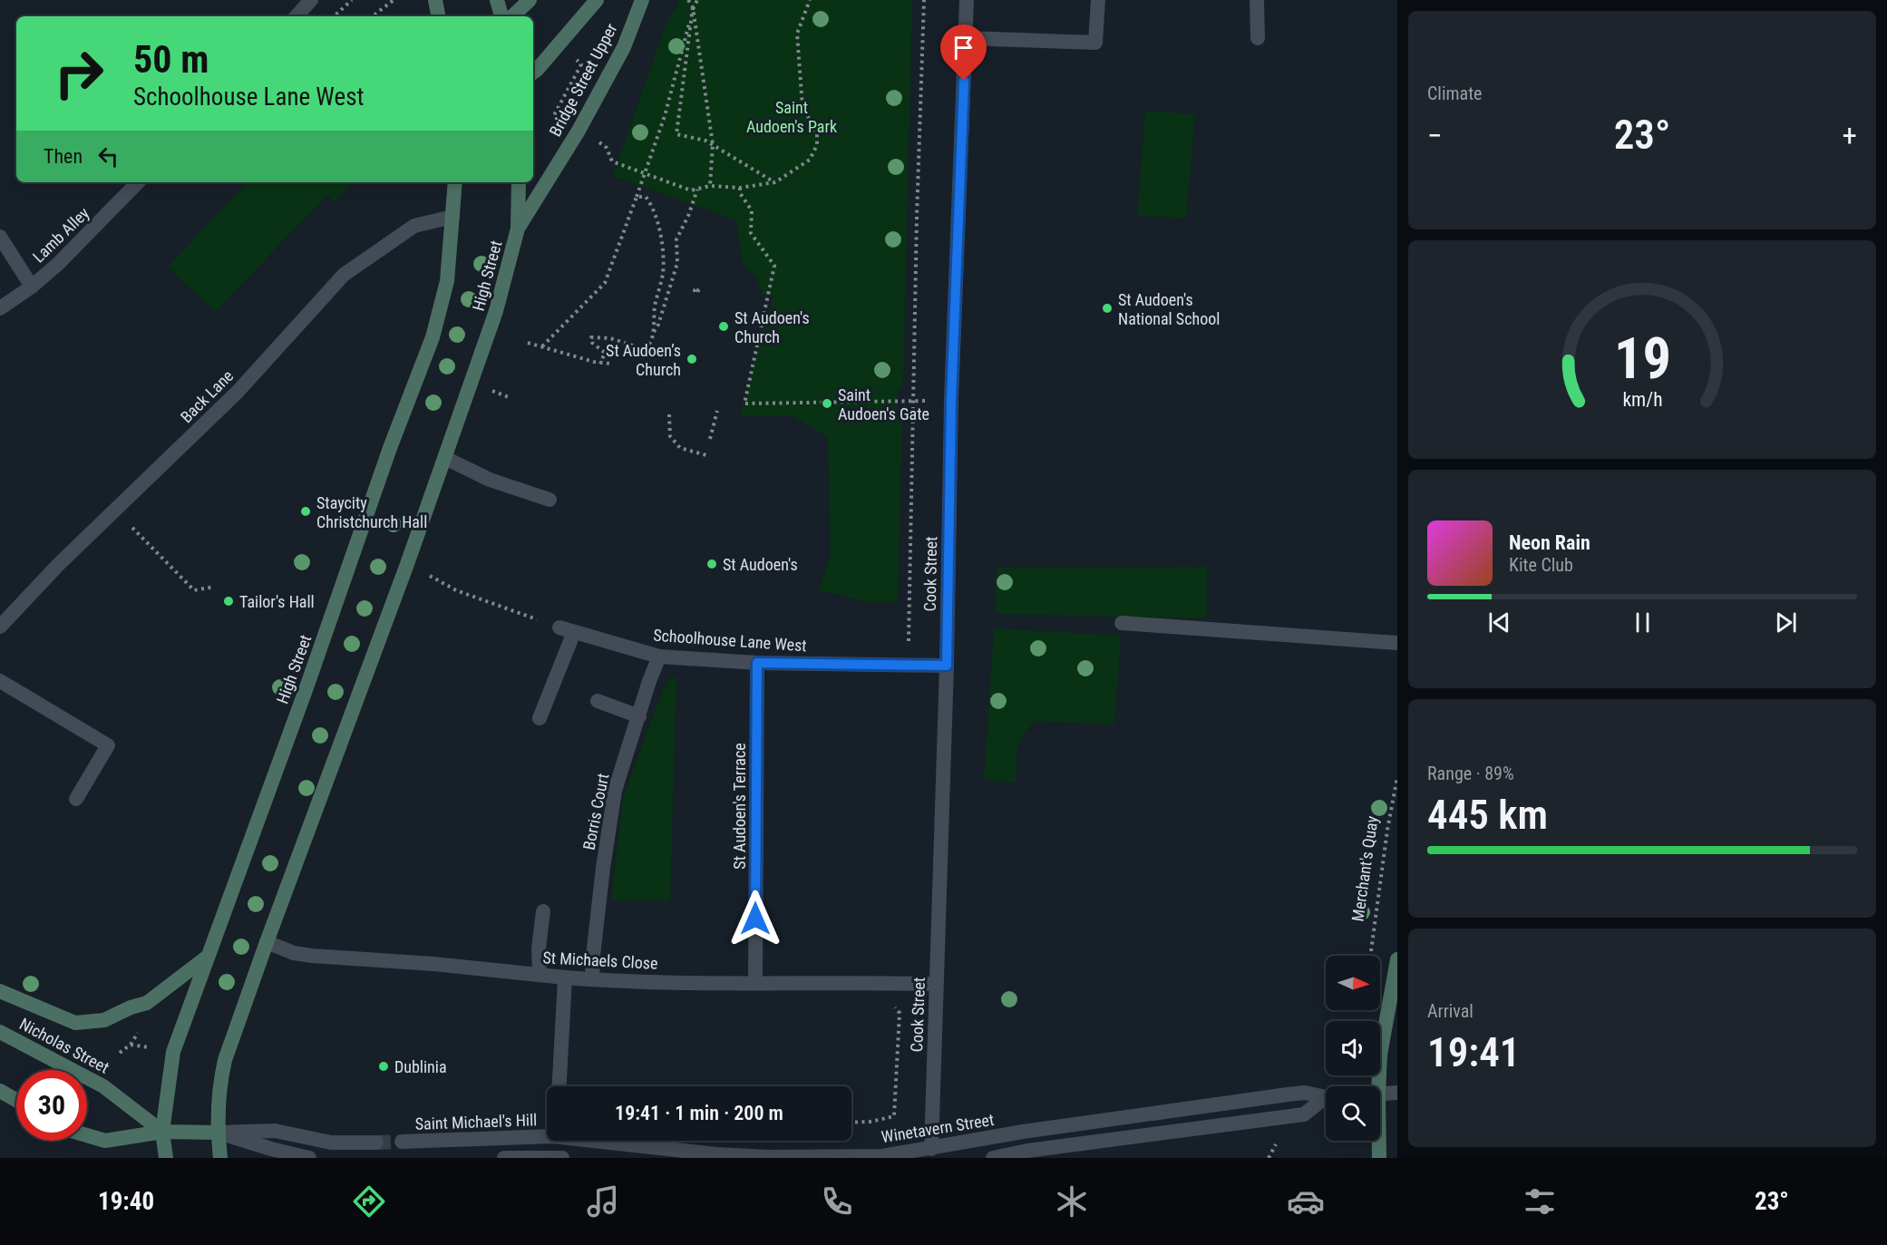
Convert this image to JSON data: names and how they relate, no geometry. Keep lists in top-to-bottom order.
{
  "streets": {
    "main road": ["Bridge Street Upper", "High Street", "Nicholas Street"],
    "street": [
      "Lamb Alley",
      "Back Lane",
      "Cook Street",
      "Schoolhouse Lane West",
      "St Audoen's Terrace",
      "Borris Court",
      "St Michaels Close",
      "Saint Michael's Hill",
      "Winetavern Street"
    ],
    "path": ["Merchant's Quay"]
  },
  "crossings": [
    ["Bridge Street Upper", "High Street"],
    ["High Street", "Back Lane"],
    ["High Street", "St Michaels Close"],
    ["High Street", "Nicholas Street"],
    ["Cook Street", "Schoolhouse Lane West"],
    ["Cook Street", "St Michaels Close"],
    ["Cook Street", "Winetavern Street"],
    ["Schoolhouse Lane West", "St Audoen's Terrace"],
    ["Schoolhouse Lane West", "Borris Court"],
    ["St Audoen's Terrace", "St Michaels Close"],
    ["Borris Court", "St Michaels Close"]
  ],
  "parks": ["Saint Audoen's Park"],
  "places": [
    "St Audoen's National School",
    "St Audoen's Church",
    "St Audoen’s Church",
    "Saint Audoen's Gate",
    "Staycity Christchurch Hall",
    "St Audoen's",
    "Tailor's Hall",
    "Dublinia"
  ],
  "north": "right",
  "page": {
    "tile": [
      "Climate",
      ["Range · 89%", "445 km"],
      ["Arrival", "19:41"]
    ],
    "turn": ["50 m", "Schoolhouse Lane West"],
    "heat": ["−", "23°", "+"],
    "then": "Then",
    "song": ["Neon Rain", "Kite Club"],
    "limit": "30",
    "trip": "19:41 · 1 min · 200 m",
    "tabs": ["19:40", "23°"],
    "gauge": ["19", "km/h"]
  }
}
